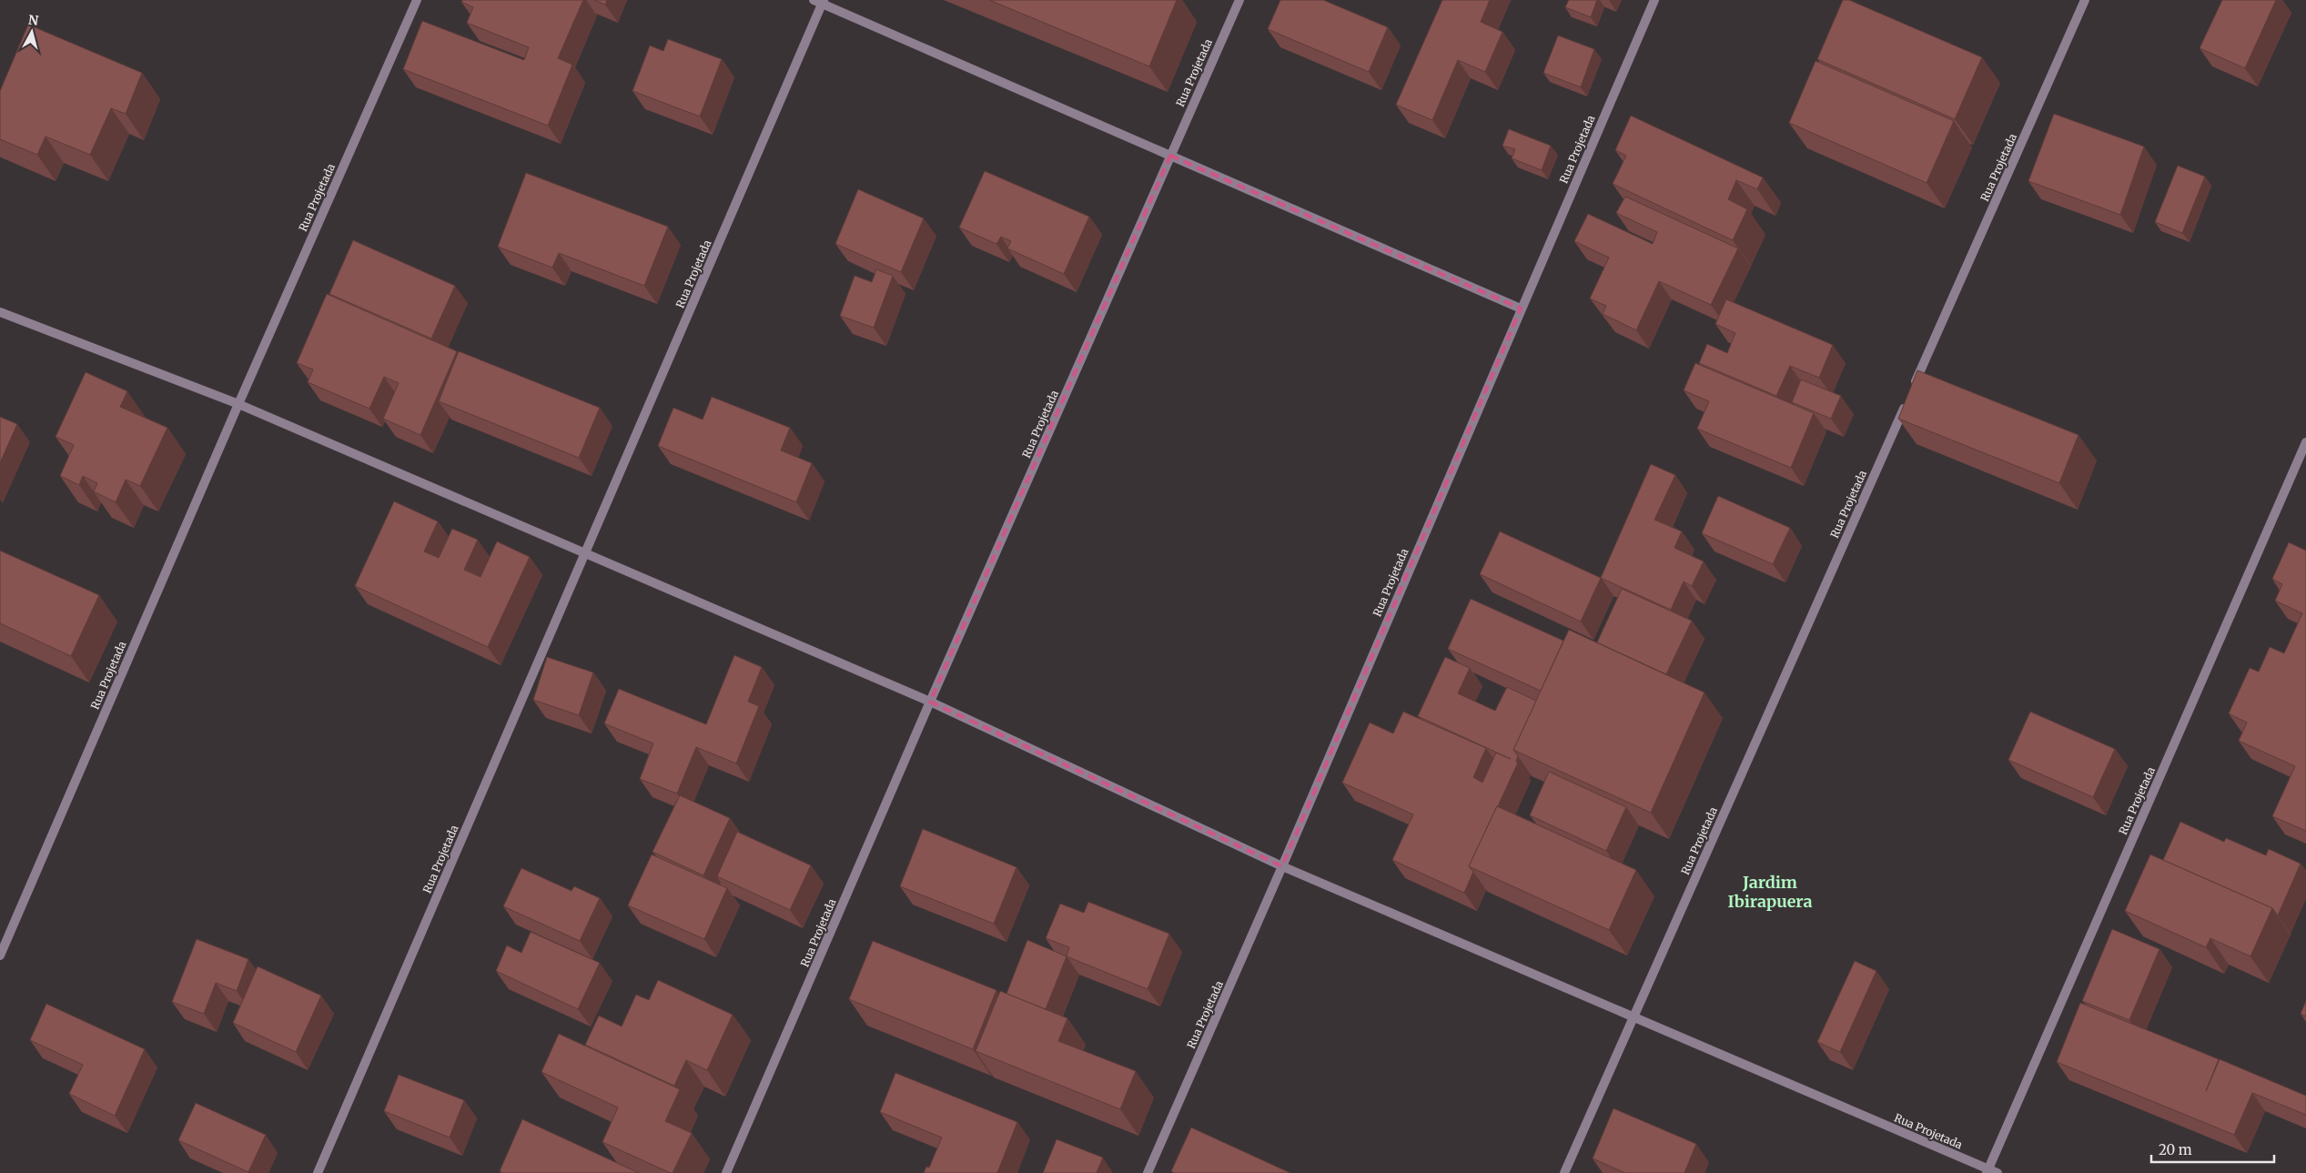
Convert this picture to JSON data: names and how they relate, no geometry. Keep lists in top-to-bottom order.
{
  "streets": {
    "street": ["Rua Projetada"]
  },
  "districts": ["Jardim Ibirapuera"],
  "scale_bar": "20 m",
  "north": "top"
}
